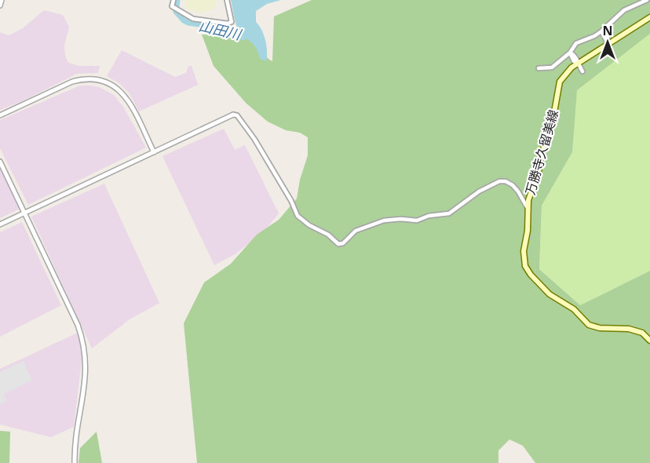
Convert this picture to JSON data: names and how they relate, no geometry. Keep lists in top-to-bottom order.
{
  "streets": {
    "main road": ["万勝寺久留美線"]
  },
  "water": ["山田川"],
  "north": "top"
}
